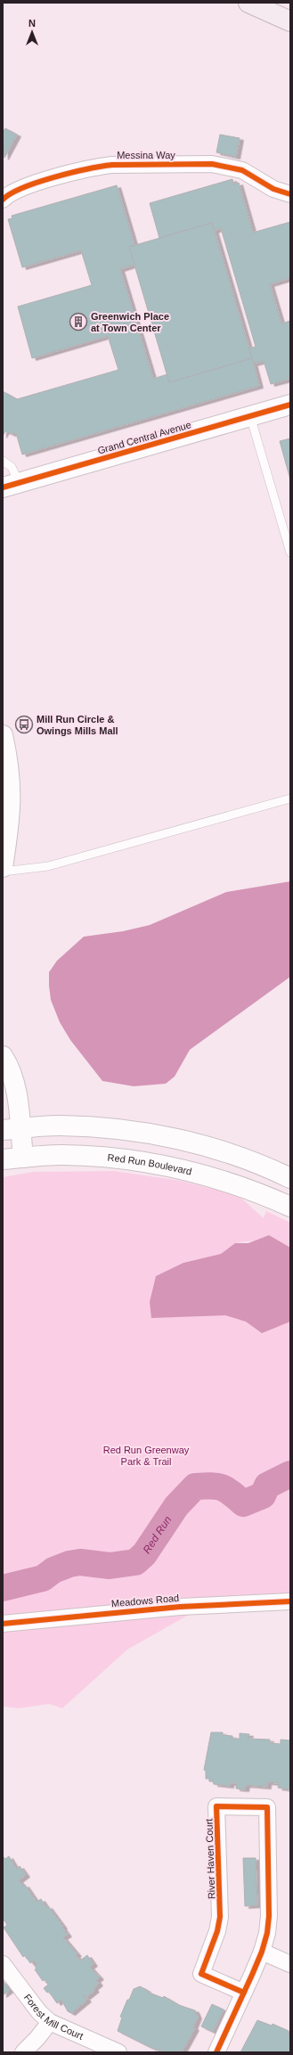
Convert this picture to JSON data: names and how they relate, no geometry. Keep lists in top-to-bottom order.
{
  "streets": {
    "main road": ["Grand Central Avenue", "Red Run Boulevard"],
    "street": [
      "Messina Way",
      "Meadows Road",
      "River Haven Court",
      "Forest Mill Court"
    ]
  },
  "water": ["Red Run"],
  "parks": ["Red Run Greenway Park & Trail"],
  "places": {
    "building": ["Greenwich Place at Town Center"],
    "bus stop": ["Mill Run Circle & Owings Mills Mall"]
  },
  "north": "top"
}
